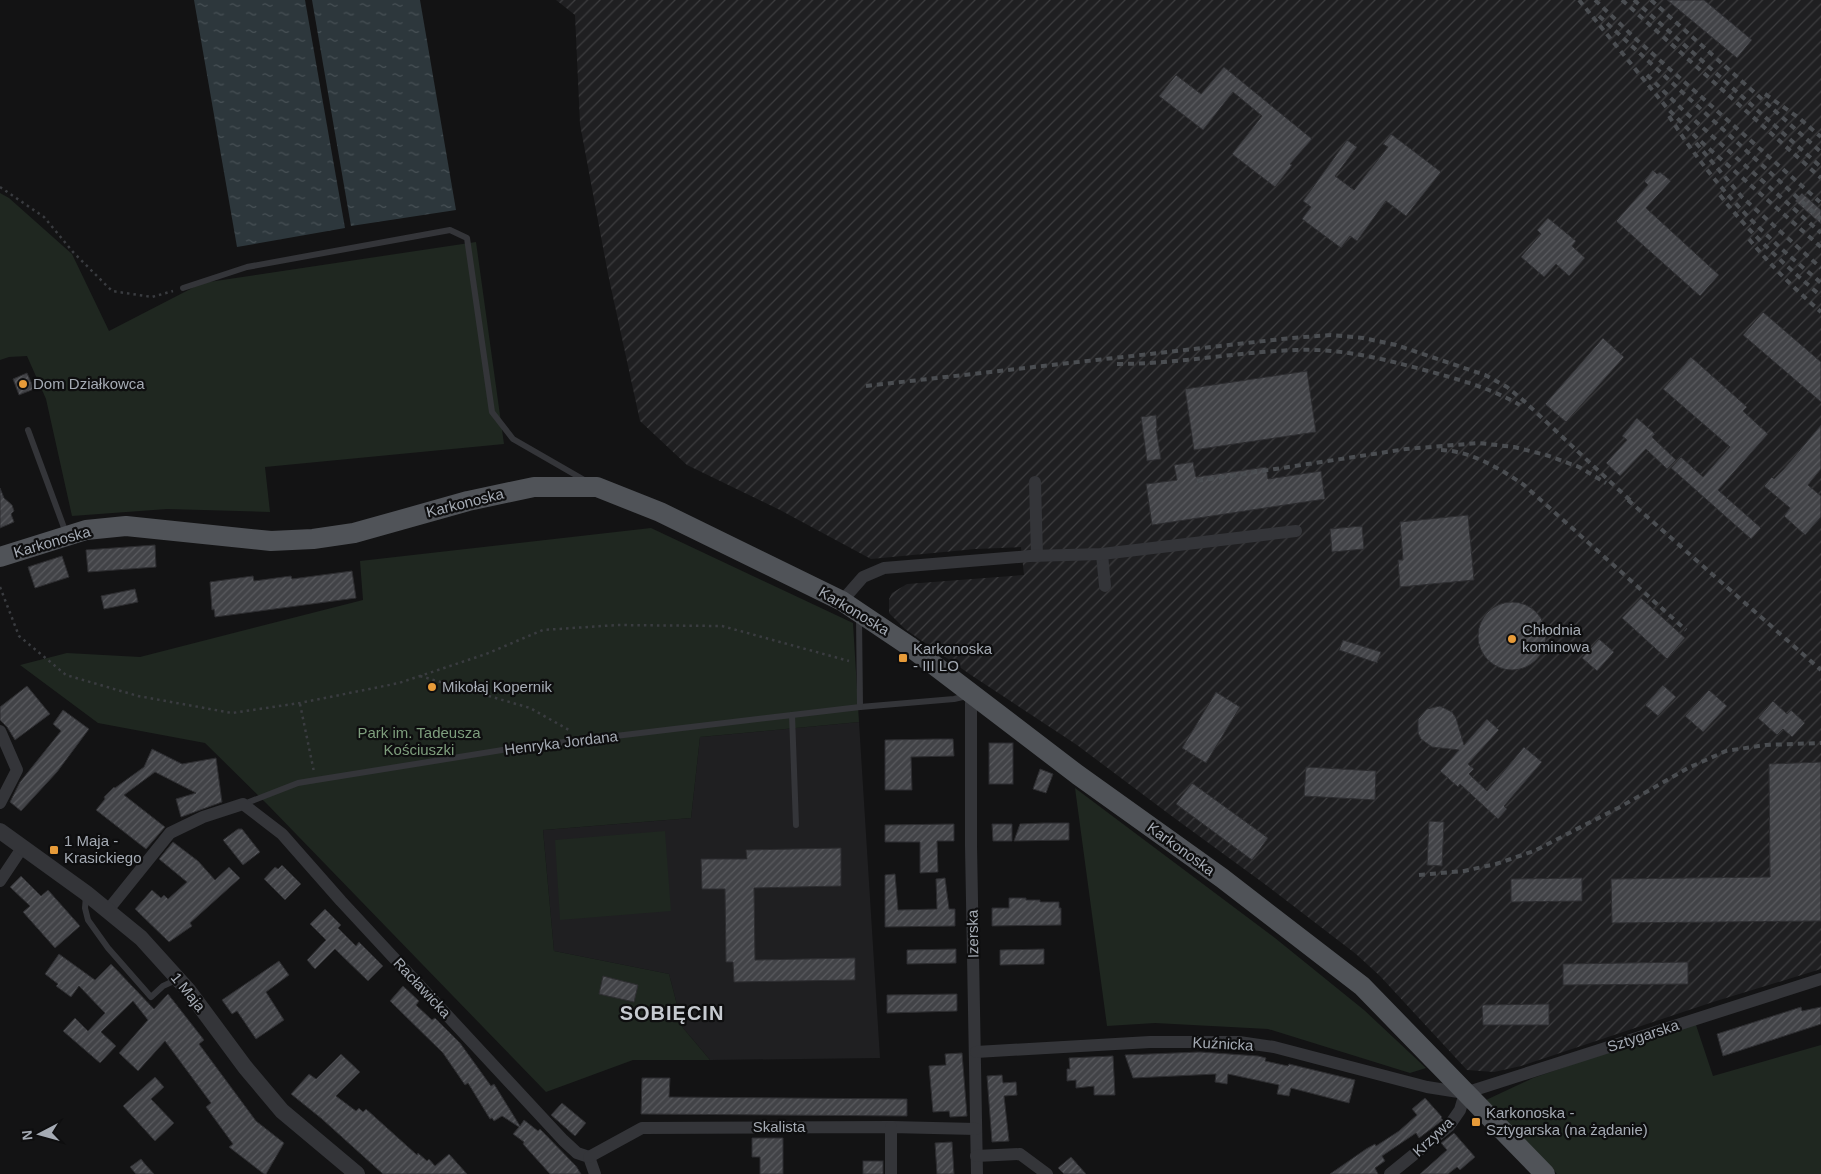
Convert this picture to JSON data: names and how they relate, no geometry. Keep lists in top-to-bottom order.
{
  "streets": {
    "main road": ["Karkonoska"],
    "street": [
      "Henryka Jordana",
      "Izerska",
      "Racławicka",
      "1 Maja",
      "Sztygarska",
      "Kuźnicka",
      "Skalista",
      "Krzywa"
    ]
  },
  "crossings": [
    ["Karkonoska", "Henryka Jordana"],
    ["Karkonoska", "Izerska"],
    ["Karkonoska", "Sztygarska"],
    ["Karkonoska", "Kuźnicka"],
    ["Karkonoska", "Krzywa"],
    ["Henryka Jordana", "Izerska"],
    ["Henryka Jordana", "Racławicka"],
    ["Henryka Jordana", "1 Maja"],
    ["Izerska", "Kuźnicka"],
    ["Izerska", "Skalista"],
    ["Racławicka", "Skalista"],
    ["Sztygarska", "Kuźnicka"],
    ["Sztygarska", "Krzywa"],
    ["Kuźnicka", "Krzywa"]
  ],
  "districts": ["SOBIĘCIN"],
  "parks": ["Park im. Tadeusza Kościuszki"],
  "places": {
    "other": ["Dom Działkowca", "Chłodnia kominowa", "Mikołaj Kopernik"],
    "transit": ["Karkonoska - III LO", "1 Maja - Krasickiego", "Karkonoska - Sztygarska (na żądanie)"]
  },
  "north": "left"
}
